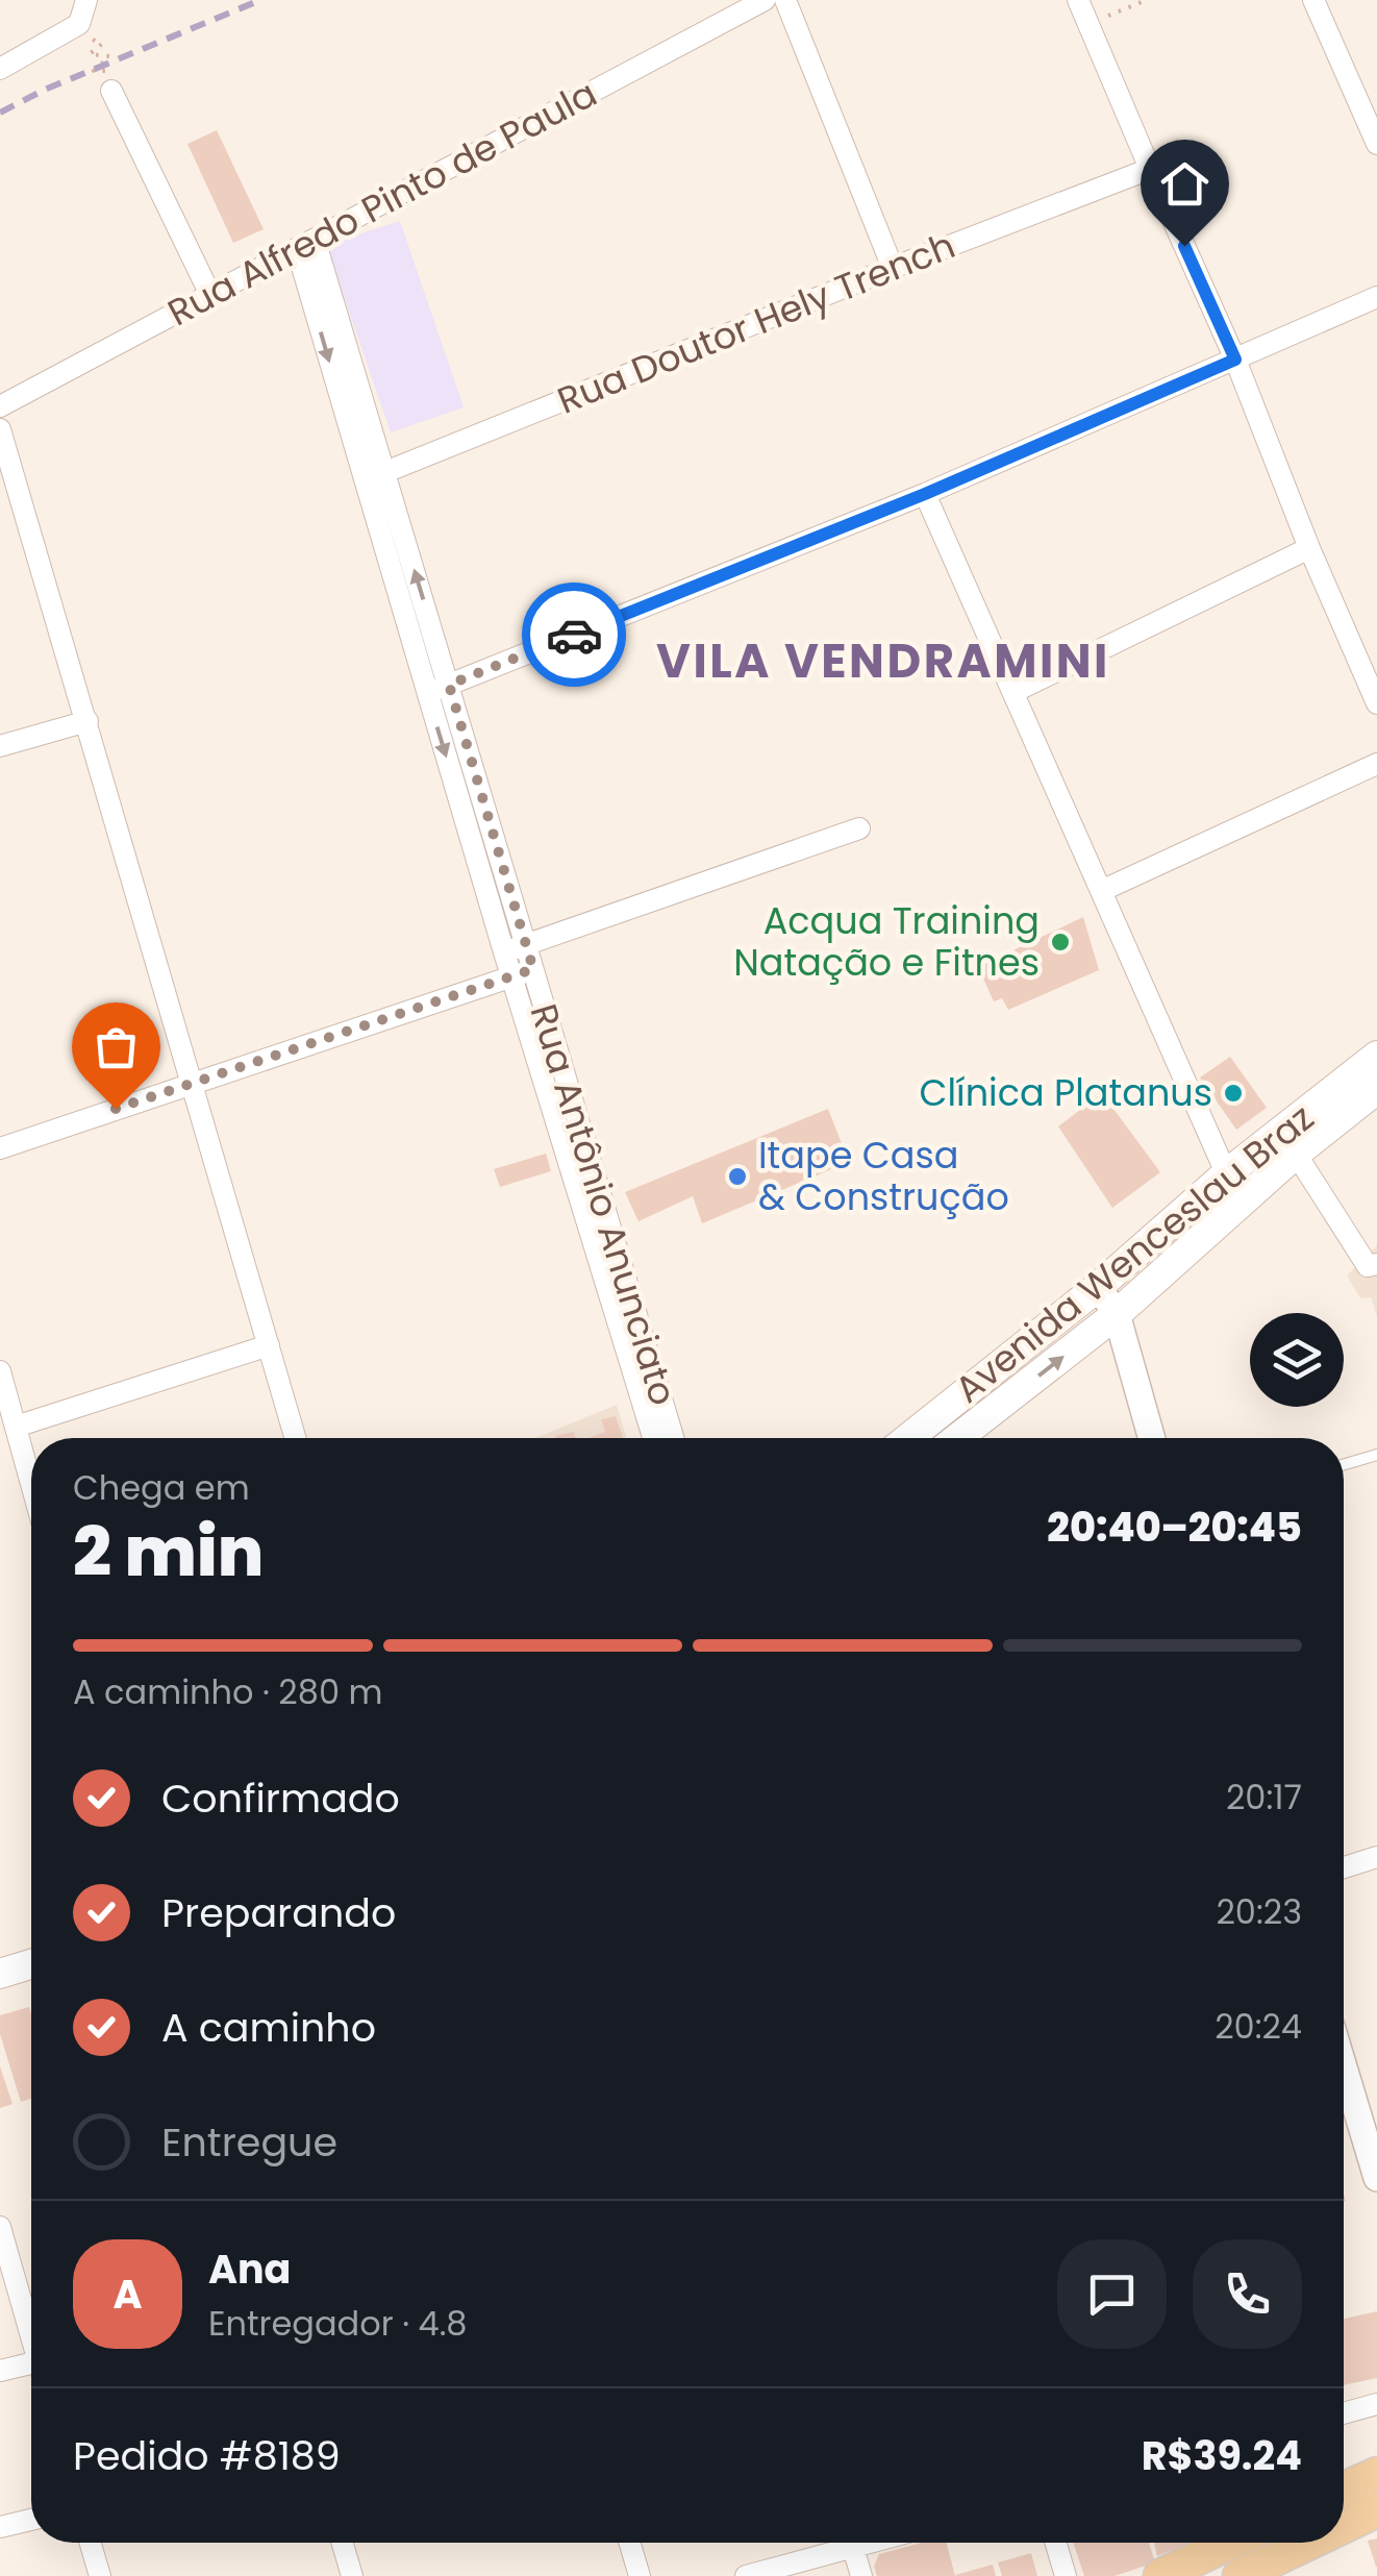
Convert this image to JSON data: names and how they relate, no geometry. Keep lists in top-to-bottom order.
{
  "streets": {
    "main road": ["Avenida Wenceslau Braz"],
    "street": ["Rua Alfredo Pinto de Paula", "Rua Doutor Hely Trench", "Rua Antônio Anunciato"]
  },
  "crossings": [
    ["Rua Alfredo Pinto de Paula", "Rua Antônio Anunciato"],
    ["Rua Doutor Hely Trench", "Rua Antônio Anunciato"]
  ],
  "districts": ["VILA VENDRAMINI"],
  "places": ["Acqua Training Natação e Fitnes", "Clínica Platanus", "Itape Casa & Construção"],
  "page": {
    "heading": ["2 min", "Chega em", "20:40–20:45"],
    "panel": [
      "Ana",
      "Entregador · 4.8",
      "Pedido #8189",
      "R$39.24"
    ],
    "bar": "A caminho · 280 m",
    "list": [
      ["Confirmado", "20:17"],
      ["Preparando", "20:23"],
      ["A caminho", "20:24"],
      "Entregue"
    ],
    "round": "A"
  }
}
